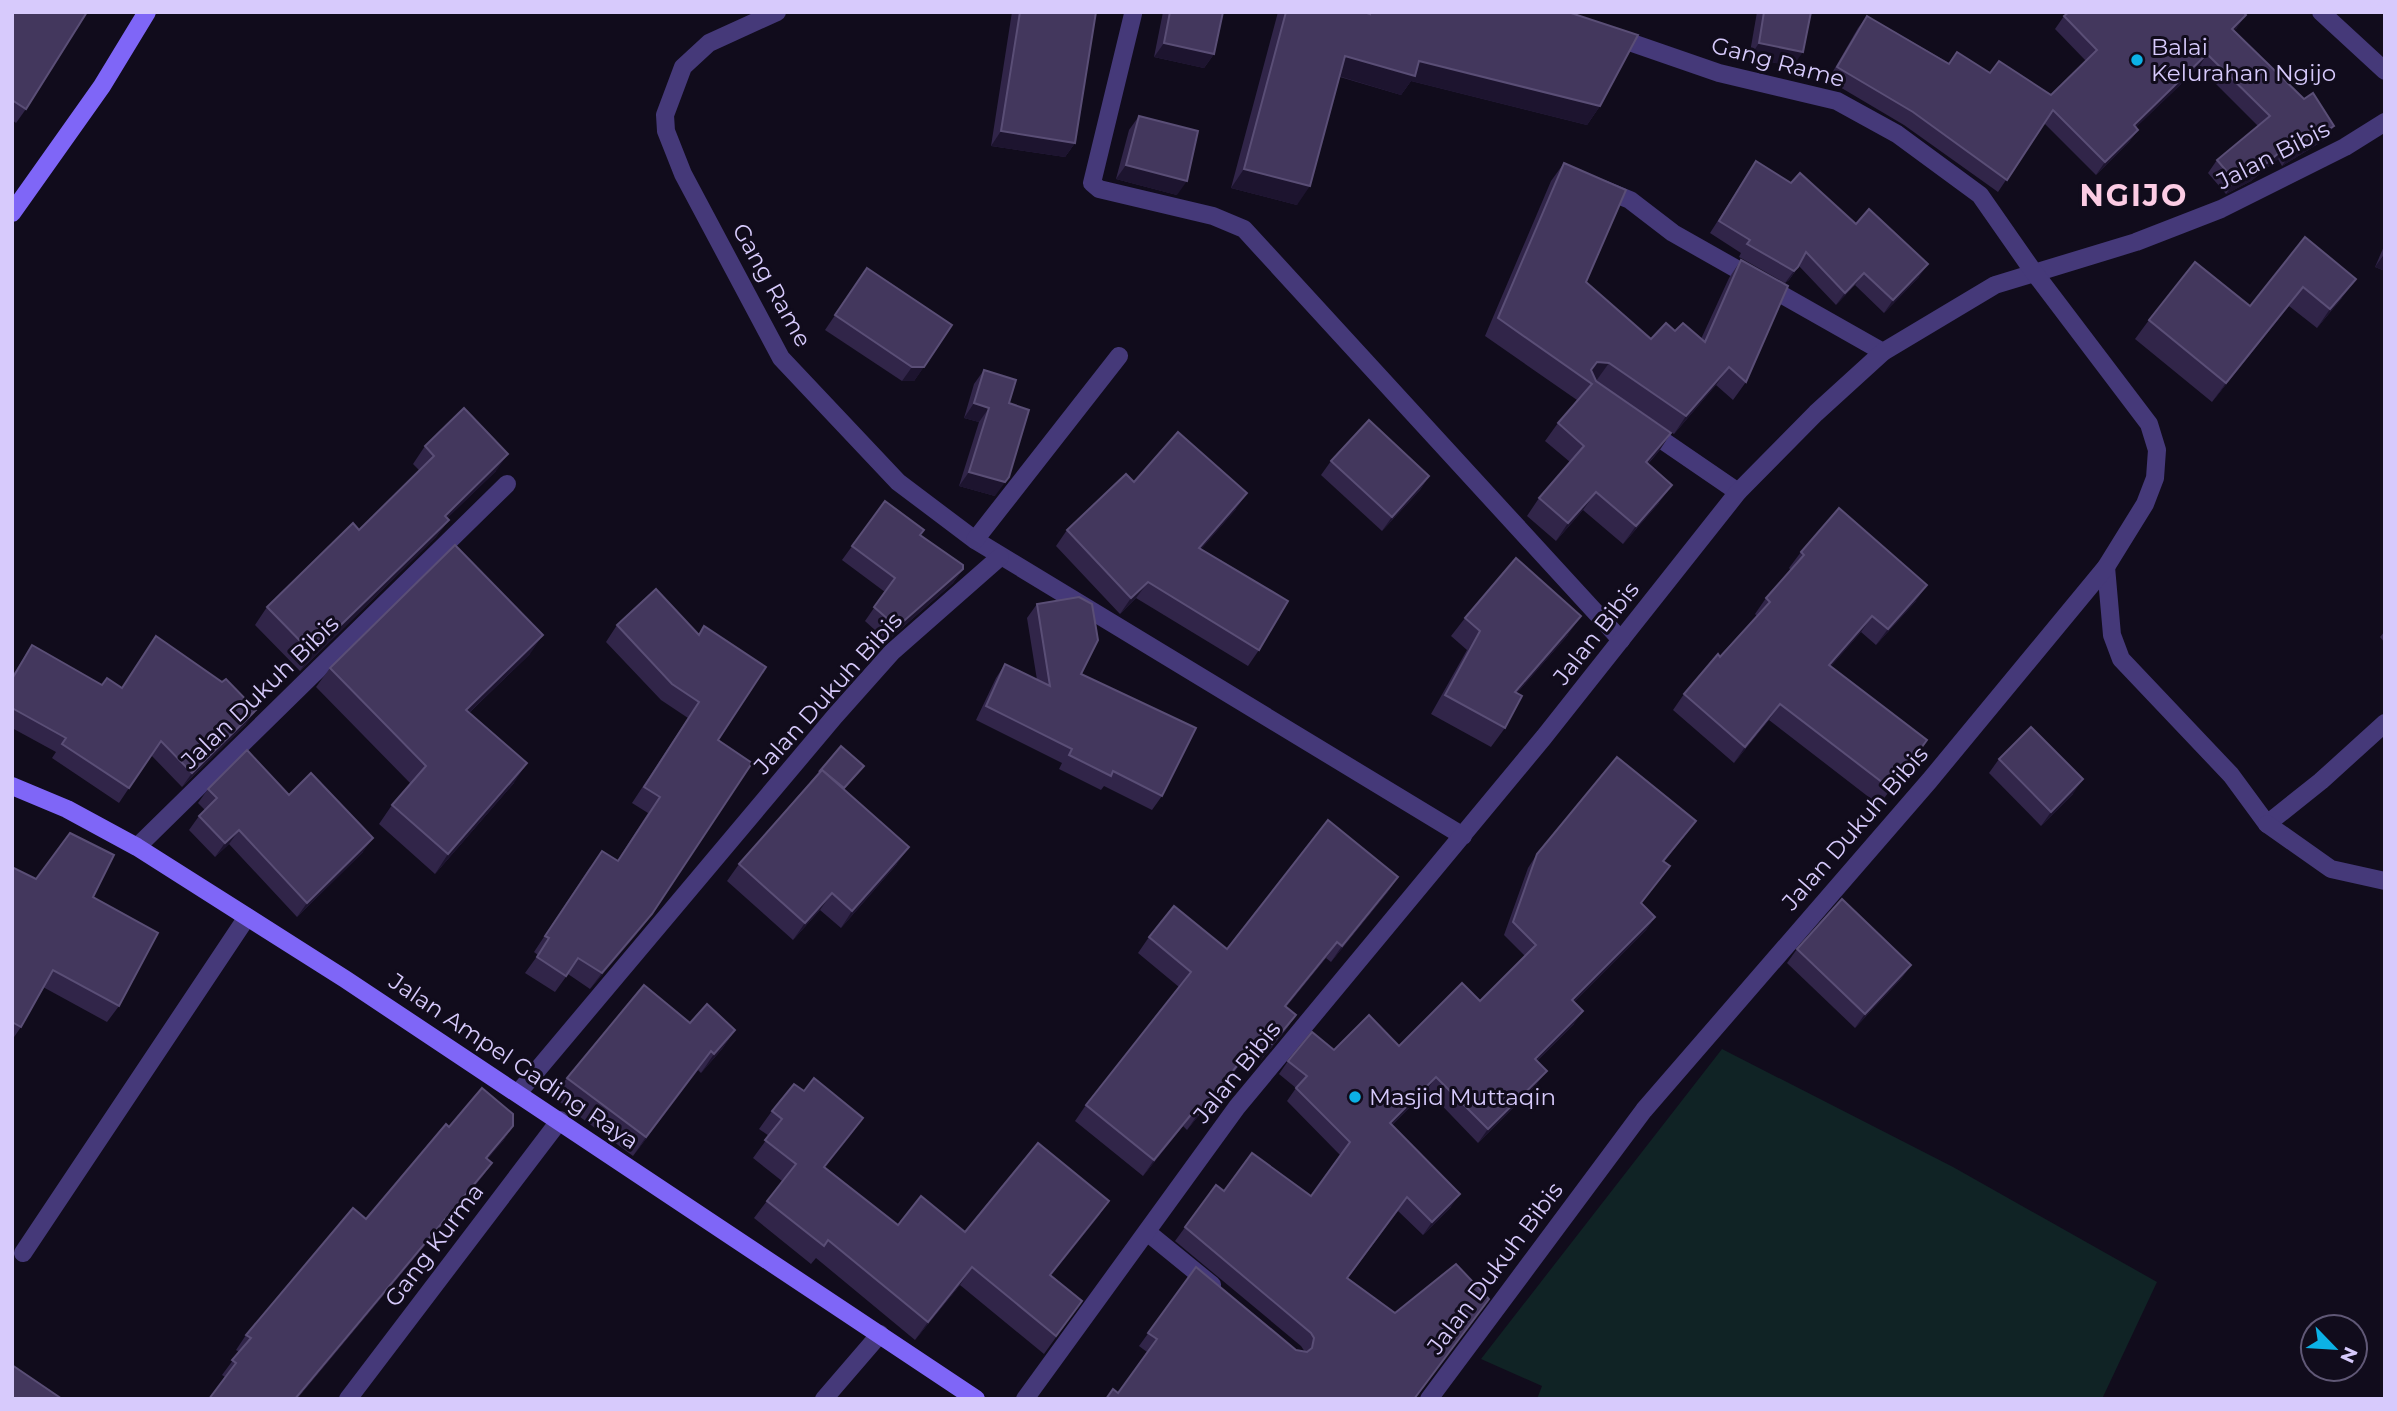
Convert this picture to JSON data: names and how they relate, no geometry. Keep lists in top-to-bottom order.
{
  "streets": {
    "main road": ["Jalan Ampel Gading Raya"],
    "street": [
      "Gang Rame",
      "Jalan Bibis",
      "Jalan Dukuh Bibis",
      "Gang Kurma"
    ]
  },
  "crossings": [
    ["Gang Rame", "Jalan Bibis"],
    ["Gang Rame", "Jalan Dukuh Bibis"],
    ["Jalan Bibis", "Jalan Dukuh Bibis"],
    ["Jalan Dukuh Bibis", "Jalan Ampel Gading Raya"],
    ["Jalan Ampel Gading Raya", "Gang Kurma"]
  ],
  "districts": ["NGIJO"],
  "places": ["Balai Kelurahan Ngijo", "Masjid Muttaqin"],
  "north": "bottom right"
}
